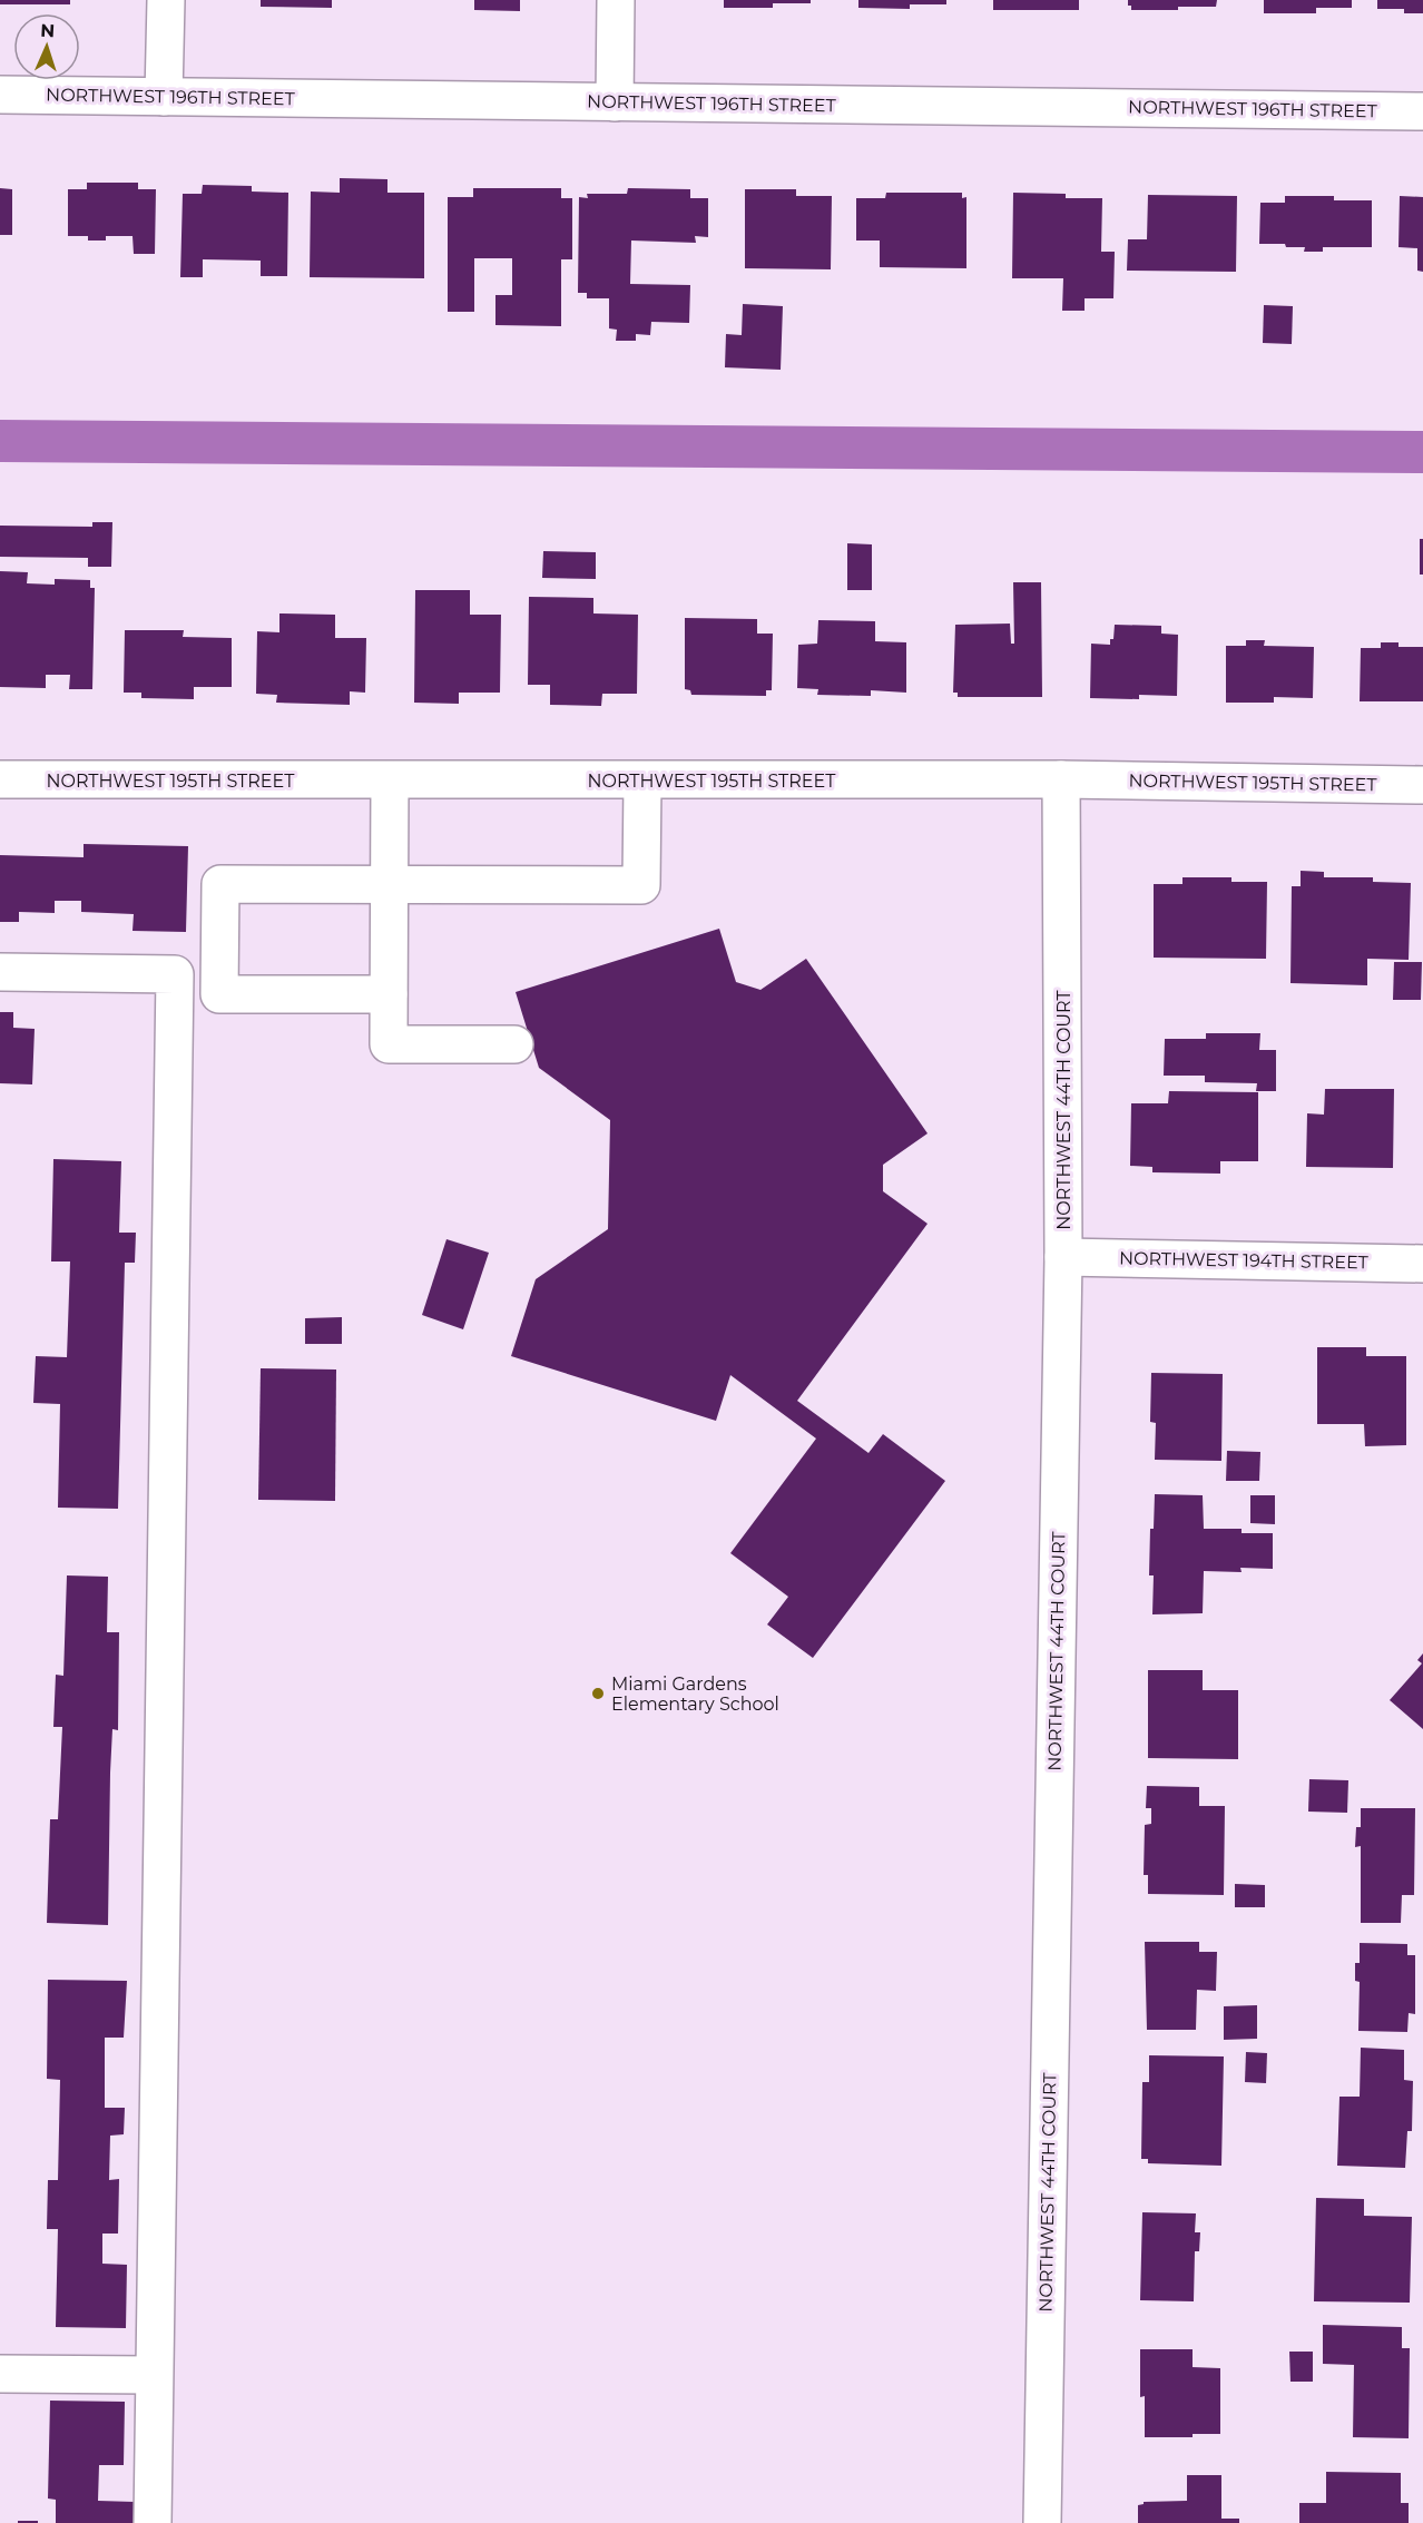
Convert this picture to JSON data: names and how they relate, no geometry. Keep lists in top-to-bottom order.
{
  "streets": {
    "street": [
      "NORTHWEST 196TH STREET",
      "NORTHWEST 195TH STREET",
      "NORTHWEST 44TH COURT",
      "NORTHWEST 194TH STREET"
    ]
  },
  "crossings": [
    ["NORTHWEST 195TH STREET", "NORTHWEST 44TH COURT"],
    ["NORTHWEST 44TH COURT", "NORTHWEST 194TH STREET"]
  ],
  "places": ["Miami Gardens Elementary School"],
  "north": "top"
}
